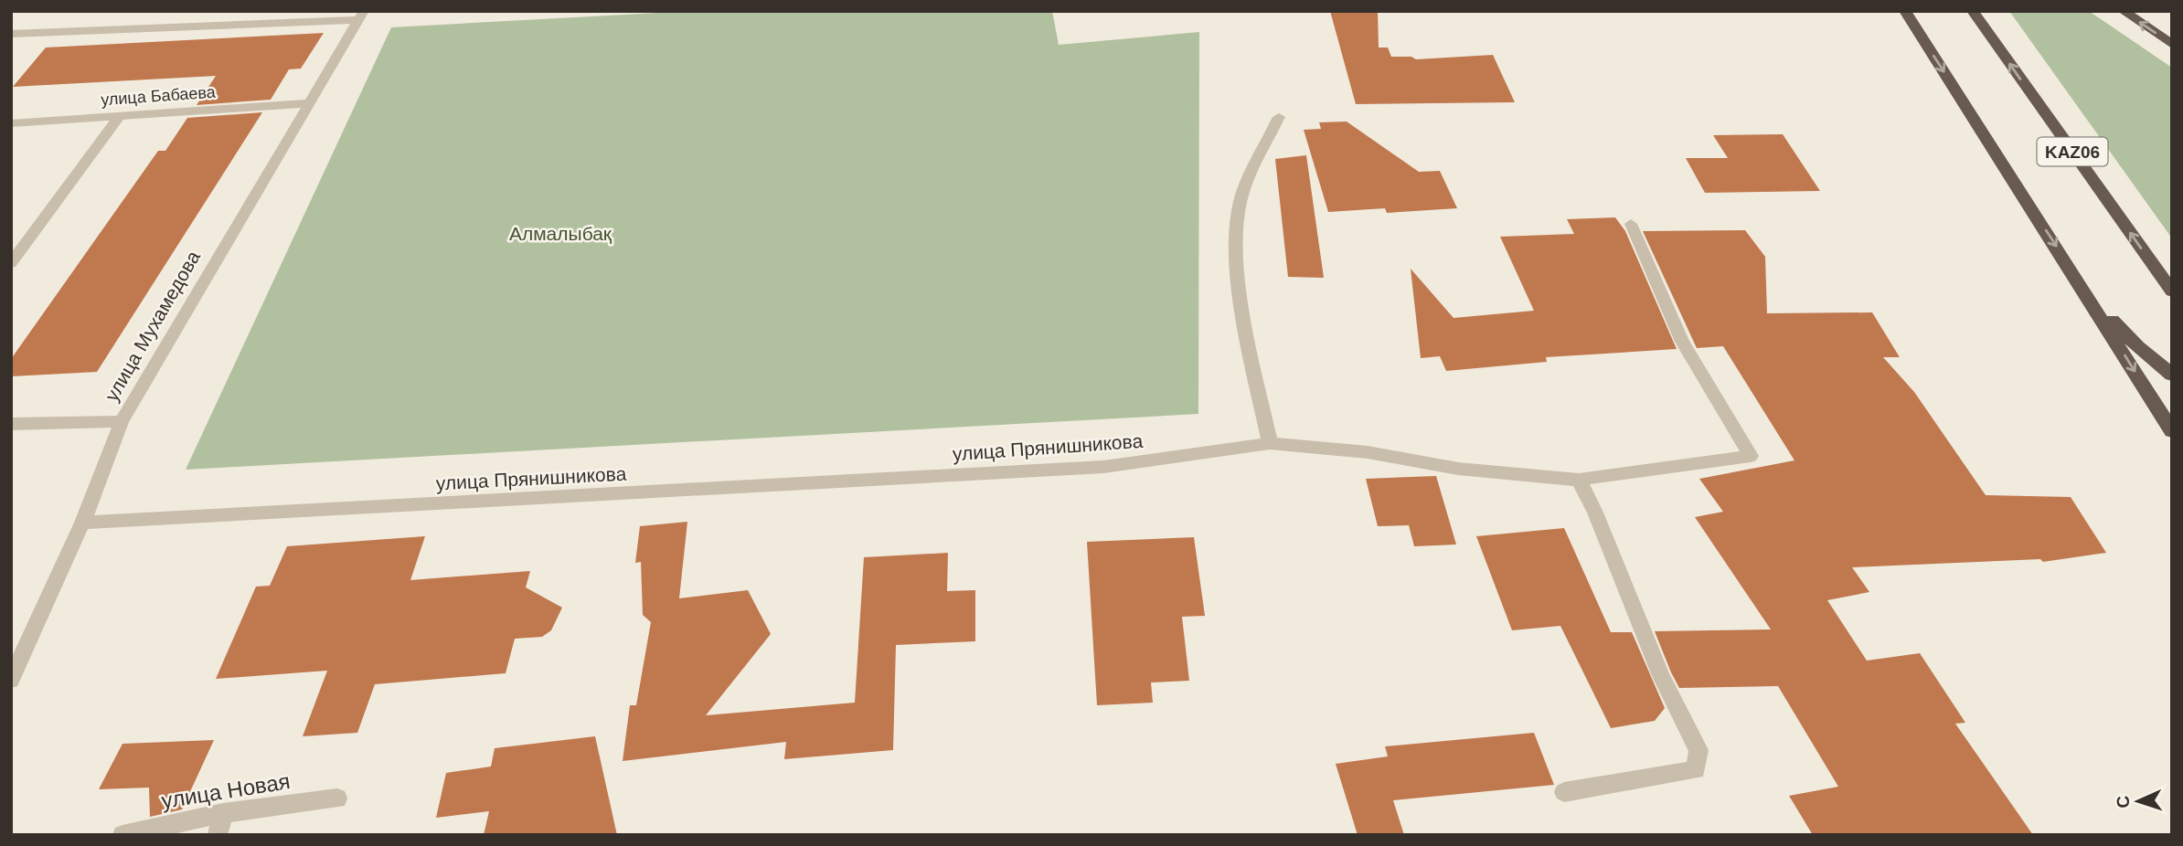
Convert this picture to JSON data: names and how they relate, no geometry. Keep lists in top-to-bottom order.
{
  "streets": {
    "highway": ["KАZ06"],
    "street": [
      "улица Бабаева",
      "улица Мухамедова",
      "улица Прянишникова",
      "улица Новая"
    ]
  },
  "crossings": [
    ["улица Бабаева", "улица Мухамедова"],
    ["улица Мухамедова", "улица Прянишникова"]
  ],
  "parks": ["Алмалыбақ"],
  "north": "left"
}
